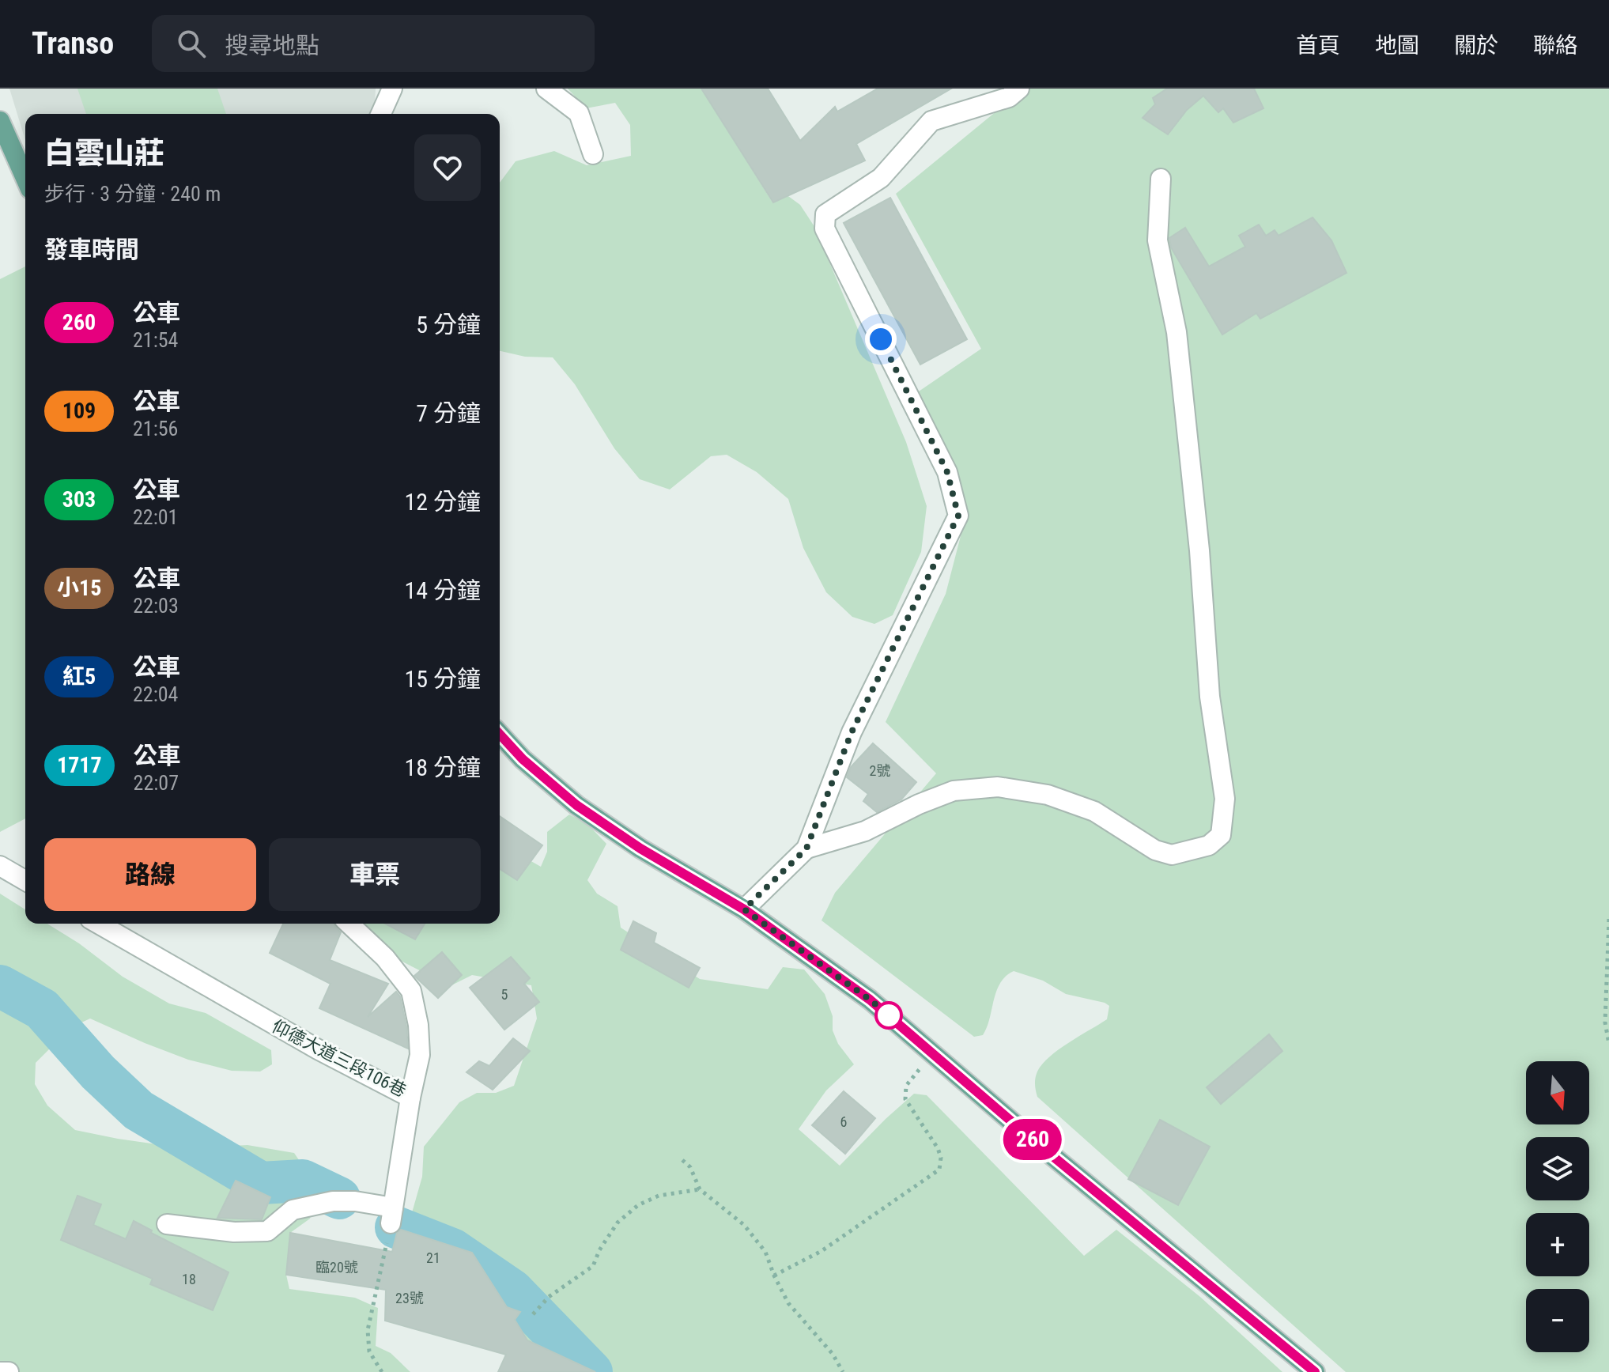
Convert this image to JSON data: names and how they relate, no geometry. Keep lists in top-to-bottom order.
{
  "streets": {
    "lane": ["仰德大道三段106巷"]
  },
  "lines": ["bus line 260"],
  "house_numbers": [
    "2號",
    "5",
    "6",
    "21",
    "臨20號",
    "18",
    "23號"
  ],
  "north": "bottom",
  "page": {
    "header": "Transo",
    "search": "搜尋地點",
    "nav": [
      "首頁",
      "地圖",
      "關於",
      "聯絡"
    ],
    "on_map": "260",
    "heading": [
      ["白雲山莊", "步行 · 3 分鐘 · 240 m"],
      "發車時間"
    ],
    "list": [
      {
        "mark": "260",
        "name": "公車",
        "note": "21:54",
        "value": "5 分鐘"
      },
      {
        "mark": "109",
        "name": "公車",
        "note": "21:56",
        "value": "7 分鐘"
      },
      {
        "mark": "303",
        "name": "公車",
        "note": "22:01",
        "value": "12 分鐘"
      },
      {
        "mark": "小15",
        "name": "公車",
        "note": "22:03",
        "value": "14 分鐘"
      },
      {
        "mark": "紅5",
        "name": "公車",
        "note": "22:04",
        "value": "15 分鐘"
      },
      {
        "mark": "1717",
        "name": "公車",
        "note": "22:07",
        "value": "18 分鐘"
      }
    ],
    "buttons": ["路線", "車票"],
    "map_buttons": ["+", "−"]
  }
}
